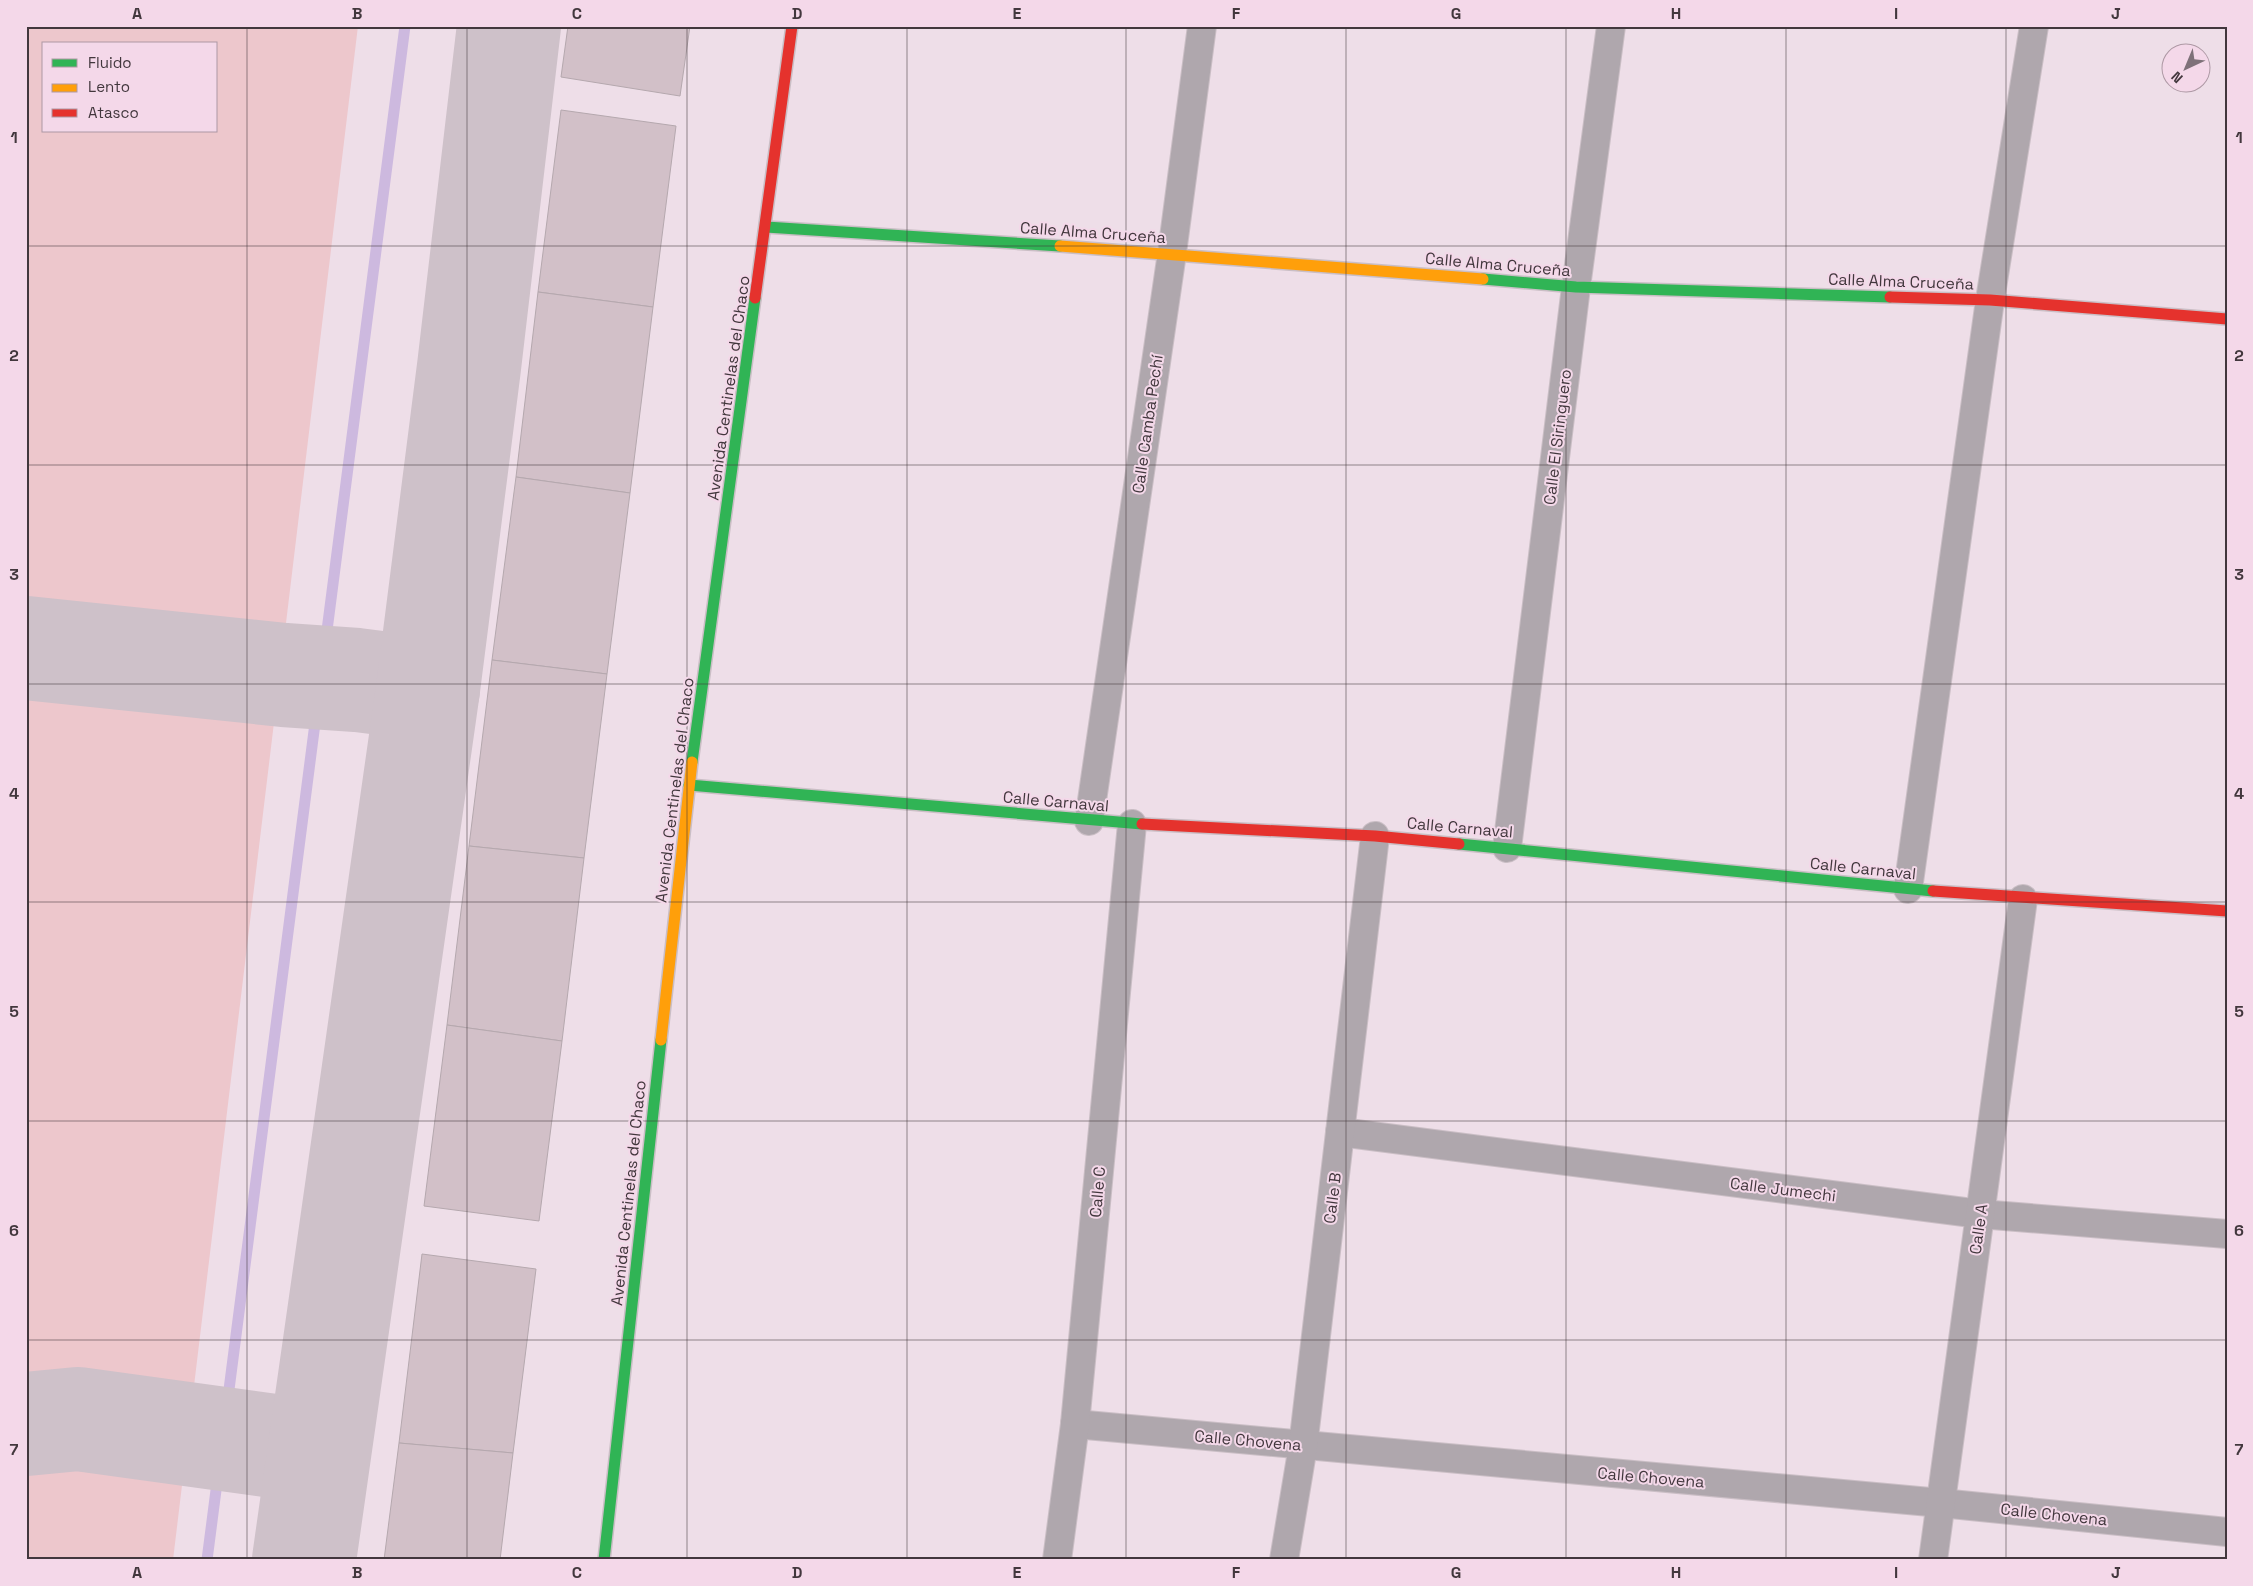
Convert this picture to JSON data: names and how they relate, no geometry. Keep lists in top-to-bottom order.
{
  "streets": {
    "street": [
      "Calle Alma Cruceña",
      "Avenida Centinelas del Chaco",
      "Calle Camba Pechí",
      "Calle El Siringuero",
      "Calle Carnaval",
      "Calle Jumechi",
      "Calle C",
      "Calle B",
      "Calle A",
      "Calle Chovena"
    ]
  },
  "crossings": [
    ["Calle Alma Cruceña", "Avenida Centinelas del Chaco"],
    ["Calle Alma Cruceña", "Calle Camba Pechí"],
    ["Calle Alma Cruceña", "Calle El Siringuero"],
    ["Avenida Centinelas del Chaco", "Calle Carnaval"],
    ["Calle Camba Pechí", "Calle Carnaval"],
    ["Calle El Siringuero", "Calle Carnaval"],
    ["Calle Carnaval", "Calle C"],
    ["Calle Carnaval", "Calle B"],
    ["Calle Carnaval", "Calle A"],
    ["Calle Jumechi", "Calle B"],
    ["Calle Jumechi", "Calle A"],
    ["Calle C", "Calle Chovena"],
    ["Calle B", "Calle Chovena"],
    ["Calle A", "Calle Chovena"]
  ],
  "legend": ["Fluido", "Lento", "Atasco"],
  "north": "bottom left",
  "grid": {
    "columns": [
      "A",
      "B",
      "C",
      "D",
      "E",
      "F",
      "G",
      "H",
      "I",
      "J"
    ],
    "rows": [
      "1",
      "2",
      "3",
      "4",
      "5",
      "6",
      "7"
    ]
  }
}
